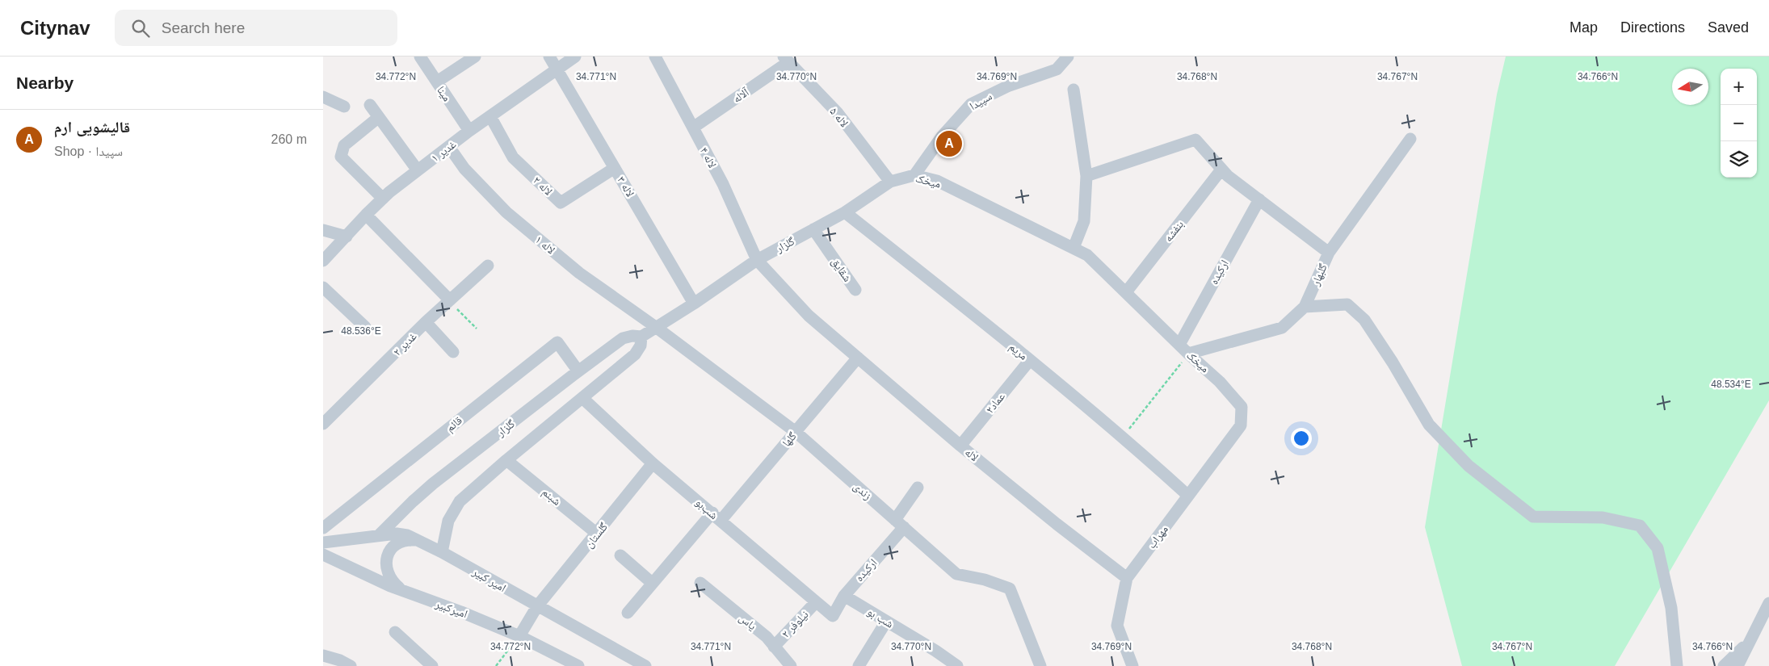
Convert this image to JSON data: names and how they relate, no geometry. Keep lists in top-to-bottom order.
{
  "streets": {
    "street": [
      "مینا",
      "آلاله",
      "سپیدا",
      "لاله ۵",
      "غدیر ۱",
      "لاله ۴",
      "میخک",
      "لاله ۲",
      "لاله ۳",
      "بنفشه",
      "لاله ۱",
      "گلزار",
      "شقایق",
      "ارکیده",
      "گلبهار",
      "غدیر ۲",
      "مریم",
      "عماد۲",
      "قائم",
      "گلها",
      "لاله",
      "زندی",
      "شبنم",
      "شب‌بو",
      "گلستان",
      "مهراب",
      "امیر کبیر",
      "امیرکبیر",
      "شب بو",
      "یاس",
      "نیلوفر ۲"
    ]
  },
  "crossings": [
    ["مینا", "غدیر ۱"],
    ["آلاله", "لاله ۵"],
    ["آلاله", "لاله ۴"],
    ["سپیدا", "میخک"],
    ["لاله ۵", "میخک"],
    ["لاله ۵", "گلزار"],
    ["غدیر ۱", "لاله ۲"],
    ["غدیر ۱", "لاله ۳"],
    ["غدیر ۱", "لاله ۱"],
    ["لاله ۴", "گلزار"],
    ["لاله ۴", "لاله"],
    ["میخک", "بنفشه"],
    ["میخک", "گلزار"],
    ["میخک", "ارکیده"],
    ["میخک", "گلبهار"],
    ["میخک", "مریم"],
    ["میخک", "مهراب"],
    ["لاله ۲", "لاله ۳"],
    ["لاله ۳", "گلزار"],
    ["لاله ۱", "گلزار"],
    ["لاله ۱", "زندی"],
    ["گلزار", "شقایق"],
    ["گلزار", "مریم"],
    ["گلزار", "قائم"],
    ["گلزار", "لاله"],
    ["گلزار", "زندی"],
    ["گلزار", "امیر کبیر"],
    ["ارکیده", "زندی"],
    ["ارکیده", "شب‌بو"],
    ["ارکیده", "شب بو"],
    ["مریم", "عماد۲"],
    ["مریم", "مهراب"],
    ["عماد۲", "لاله"],
    ["گلها", "لاله"],
    ["گلها", "زندی"],
    ["گلها", "شب‌بو"],
    ["لاله", "مهراب"],
    ["شبنم", "گلستان"],
    ["شب‌بو", "گلستان"],
    ["شب‌بو", "نیلوفر ۲"],
    ["گلستان", "امیر کبیر"],
    ["گلستان", "امیرکبیر"],
    ["یاس", "نیلوفر ۲"]
  ],
  "north": "left",
  "page": {
    "header": "Citynav",
    "search": "Search here",
    "nav": ["Map", "Directions", "Saved"],
    "heading": "Nearby",
    "map_buttons": ["+", "−"],
    "list": [
      {
        "mark": "A",
        "name": "قالیشویی ارم",
        "note": "Shop · سپیدا",
        "value": "260 m"
      }
    ],
    "pins": "A"
  },
  "coordinates": [
    "34.772°N",
    "34.771°N",
    "34.770°N",
    "34.769°N",
    "34.768°N",
    "34.767°N",
    "34.766°N",
    "48.536°E",
    "48.534°E"
  ]
}
